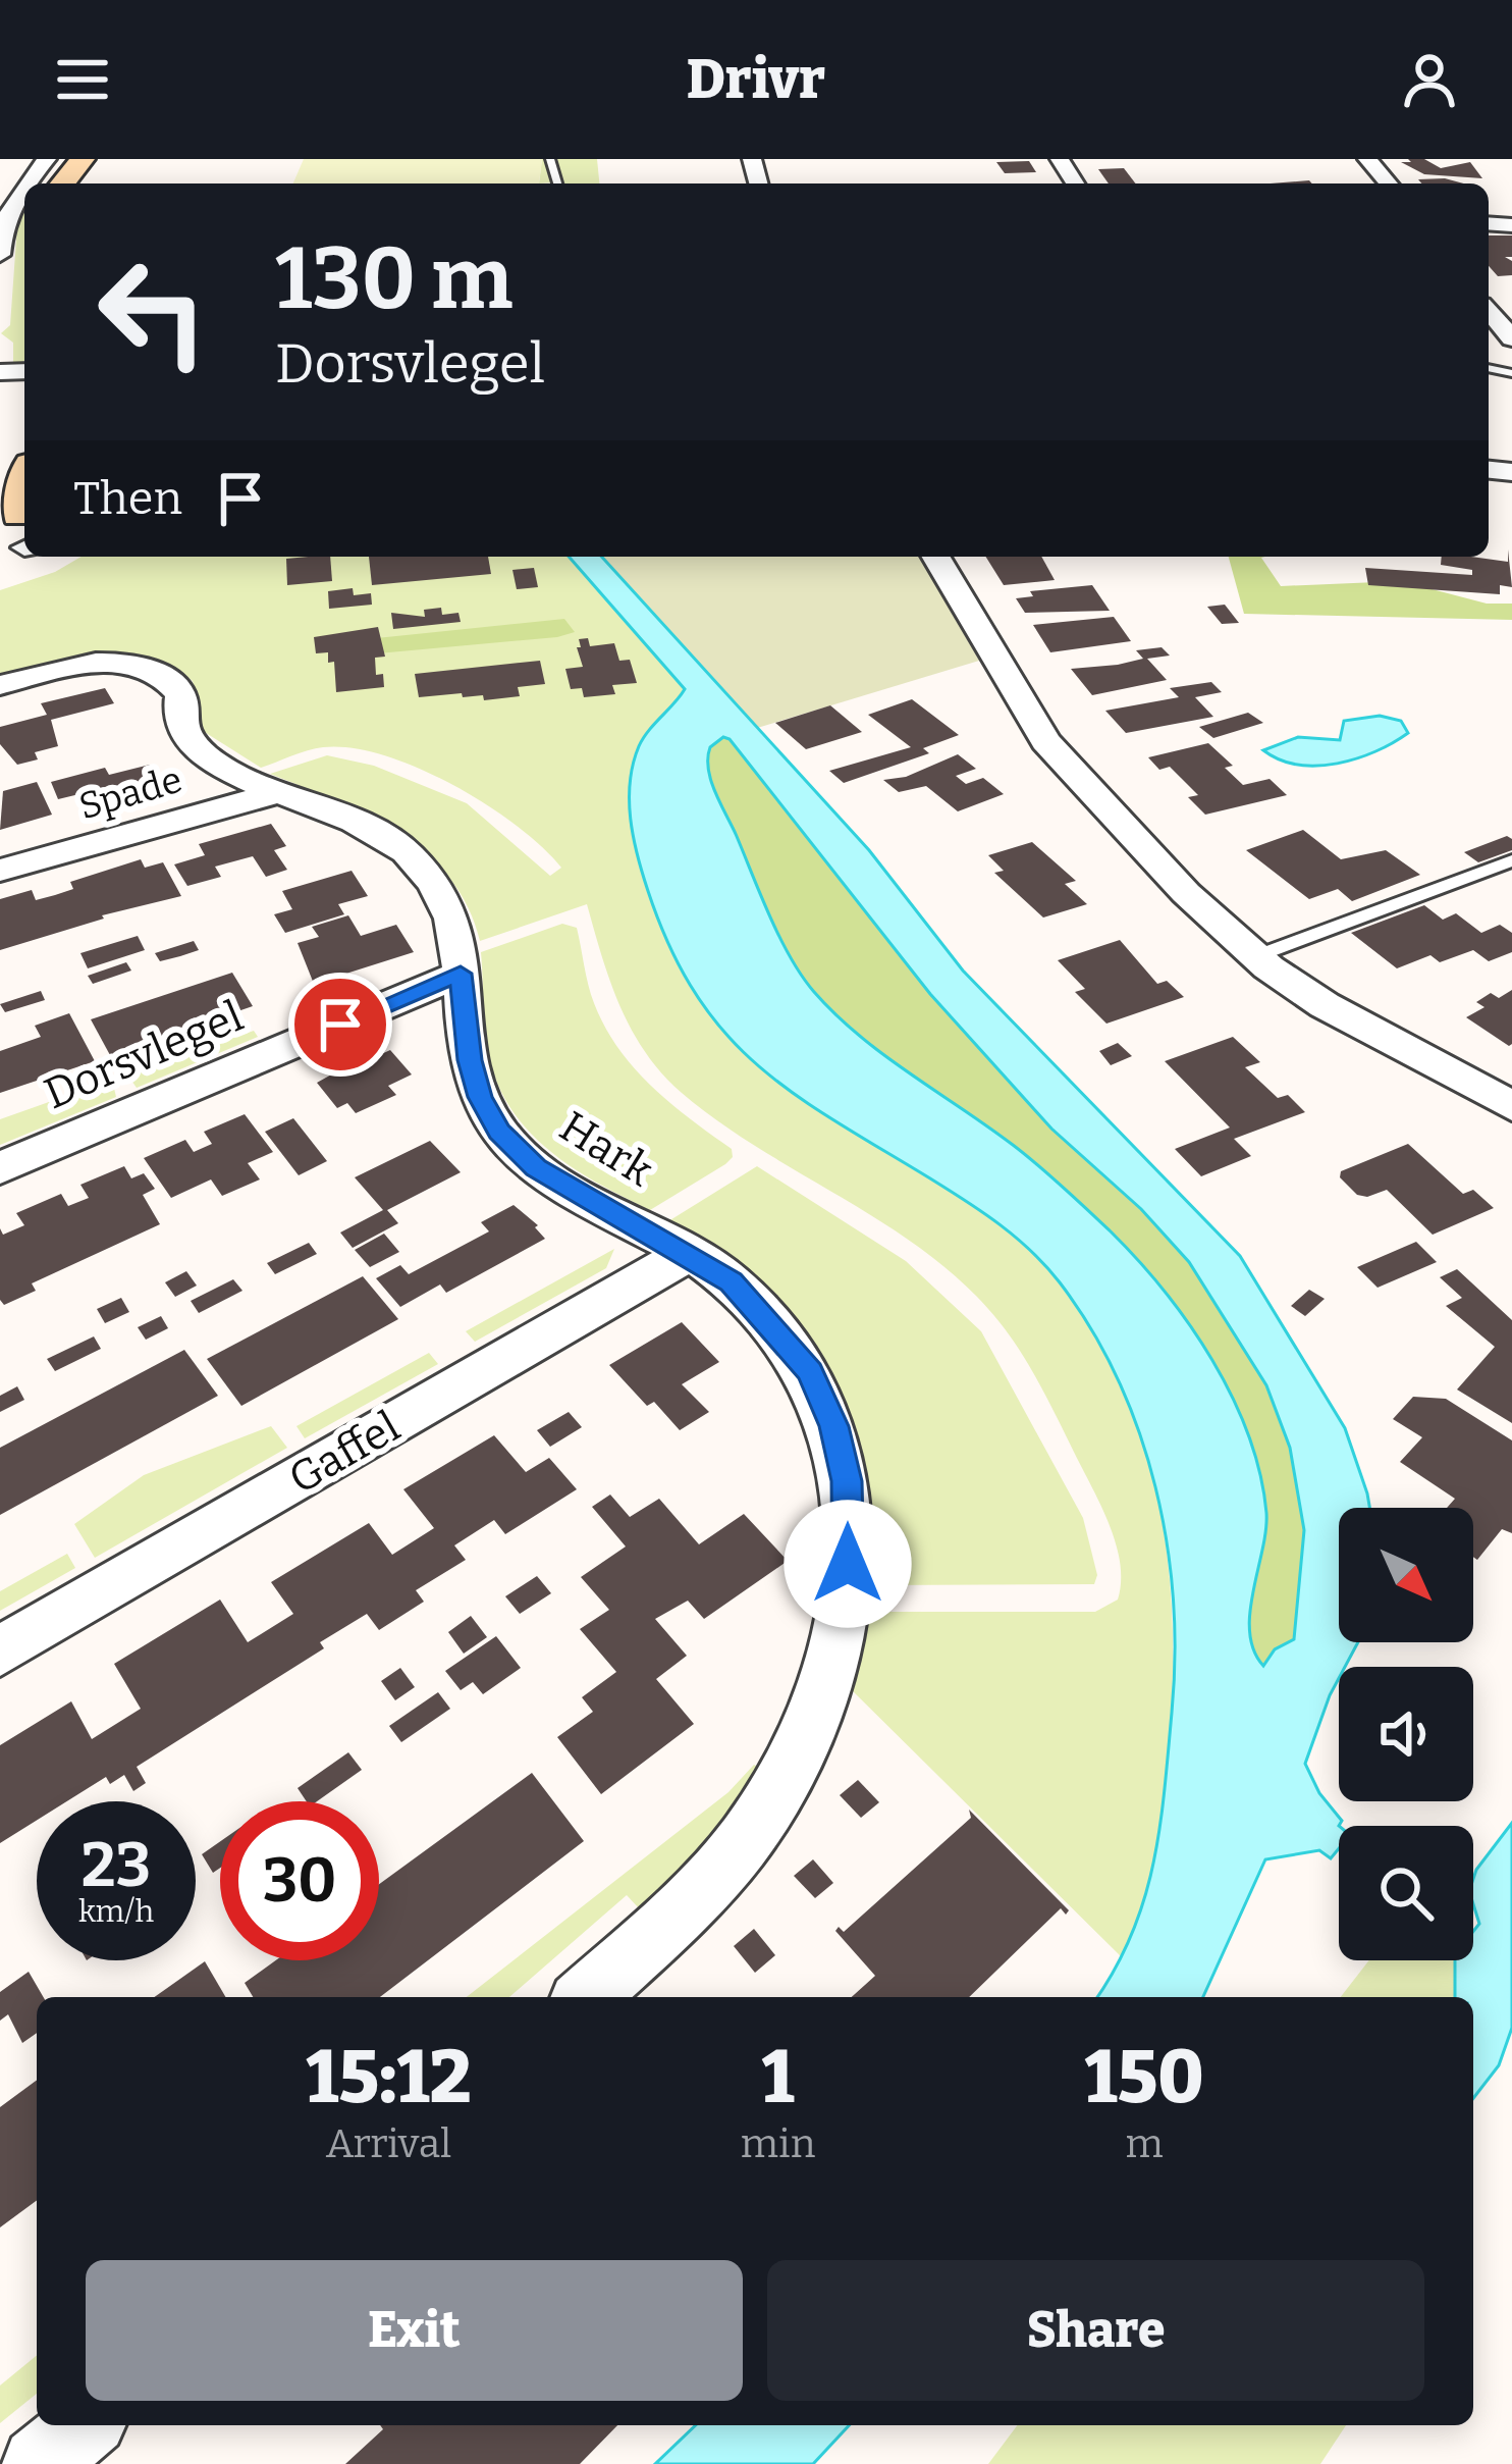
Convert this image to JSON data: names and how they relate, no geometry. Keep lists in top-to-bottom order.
{
  "streets": {
    "street": [
      "Spade",
      "Dorsvlegel",
      "Hark",
      "Gaffel"
    ]
  },
  "crossings": [
    ["Spade", "Hark"],
    ["Dorsvlegel", "Hark"],
    ["Hark", "Gaffel"]
  ],
  "north": "bottom right",
  "page": {
    "header": "Drivr",
    "turn": ["130 m", "Dorsvlegel"],
    "then": "Then",
    "speed": "23 km/h",
    "limit": "30",
    "eta": [
      "15:12",
      "Arrival",
      "1",
      "min",
      "150",
      "m"
    ],
    "buttons": ["Exit", "Share"]
  }
}
